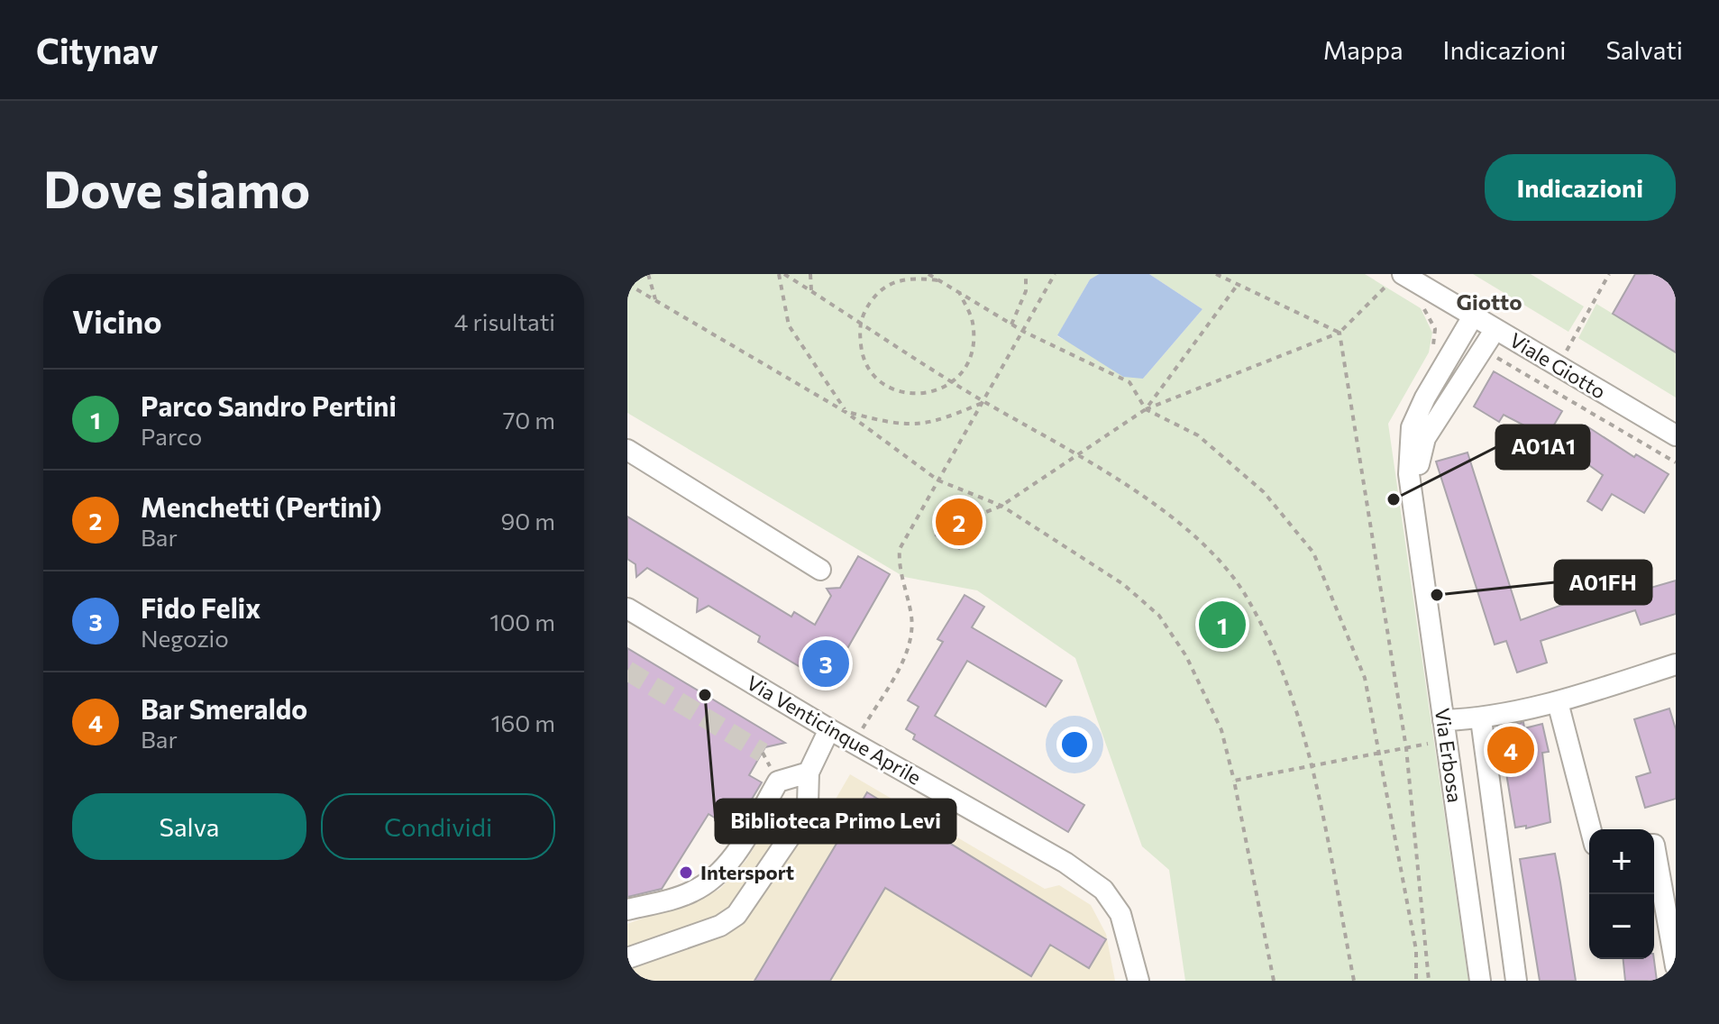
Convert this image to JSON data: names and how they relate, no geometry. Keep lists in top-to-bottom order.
{
  "streets": {
    "street": ["Viale Giotto", "Via Venticinque Aprile", "Via Erbosa"]
  },
  "crossings": [
    ["Viale Giotto", "Via Erbosa"]
  ],
  "districts": ["Giotto"],
  "places": [
    "A01A1",
    "A01FH",
    "Biblioteca Primo Levi",
    "Intersport"
  ],
  "page": {
    "header": "Citynav",
    "nav": ["Mappa", "Indicazioni", "Salvati"],
    "buttons": [
      "Indicazioni",
      ["Salva", "Condividi"]
    ],
    "title": "Dove siamo",
    "heading": ["Vicino", "4 risultati"],
    "list": [
      {
        "mark": "1",
        "name": "Parco Sandro Pertini",
        "note": "Parco",
        "value": "70 m"
      },
      {
        "mark": "2",
        "name": "Menchetti (Pertini)",
        "note": "Bar",
        "value": "90 m"
      },
      {
        "mark": "3",
        "name": "Fido Felix",
        "note": "Negozio",
        "value": "100 m"
      },
      {
        "mark": "4",
        "name": "Bar Smeraldo",
        "note": "Bar",
        "value": "160 m"
      }
    ],
    "pins": [
      "2",
      "1",
      "3",
      "4"
    ],
    "map_buttons": ["+", "−"]
  }
}
